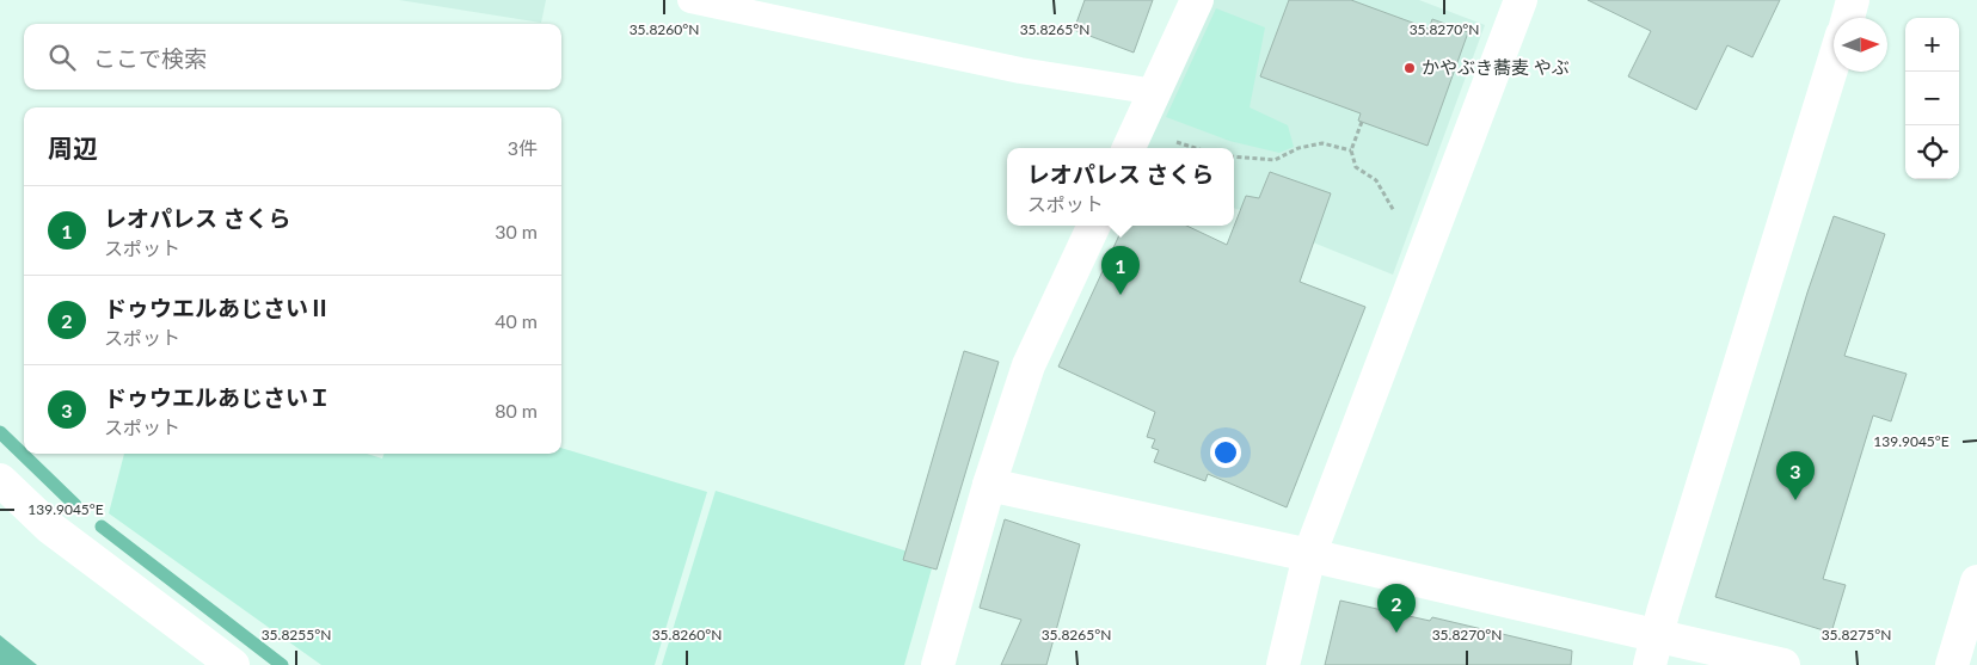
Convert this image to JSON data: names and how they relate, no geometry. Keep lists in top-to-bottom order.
{
  "places": ["かやぶき蕎麦 やぶ"],
  "north": "right",
  "page": {
    "map_buttons": ["+", "−"],
    "search": "ここで検索",
    "heading": ["周辺", "3件"],
    "popup": ["レオパレス さくら", "スポット"],
    "list": [
      {
        "mark": "1",
        "name": "レオパレス さくら",
        "note": "スポット",
        "value": "30 m"
      },
      {
        "mark": "2",
        "name": "ドゥウエルあじさいⅡ",
        "note": "スポット",
        "value": "40 m"
      },
      {
        "mark": "3",
        "name": "ドゥウエルあじさいＩ",
        "note": "スポット",
        "value": "80 m"
      }
    ],
    "pins": ["1", "3", "2"]
  },
  "coordinates": [
    "35.8260°N",
    "35.8265°N",
    "35.8270°N",
    "139.9045°E",
    "35.8255°N",
    "35.8275°N"
  ]
}
